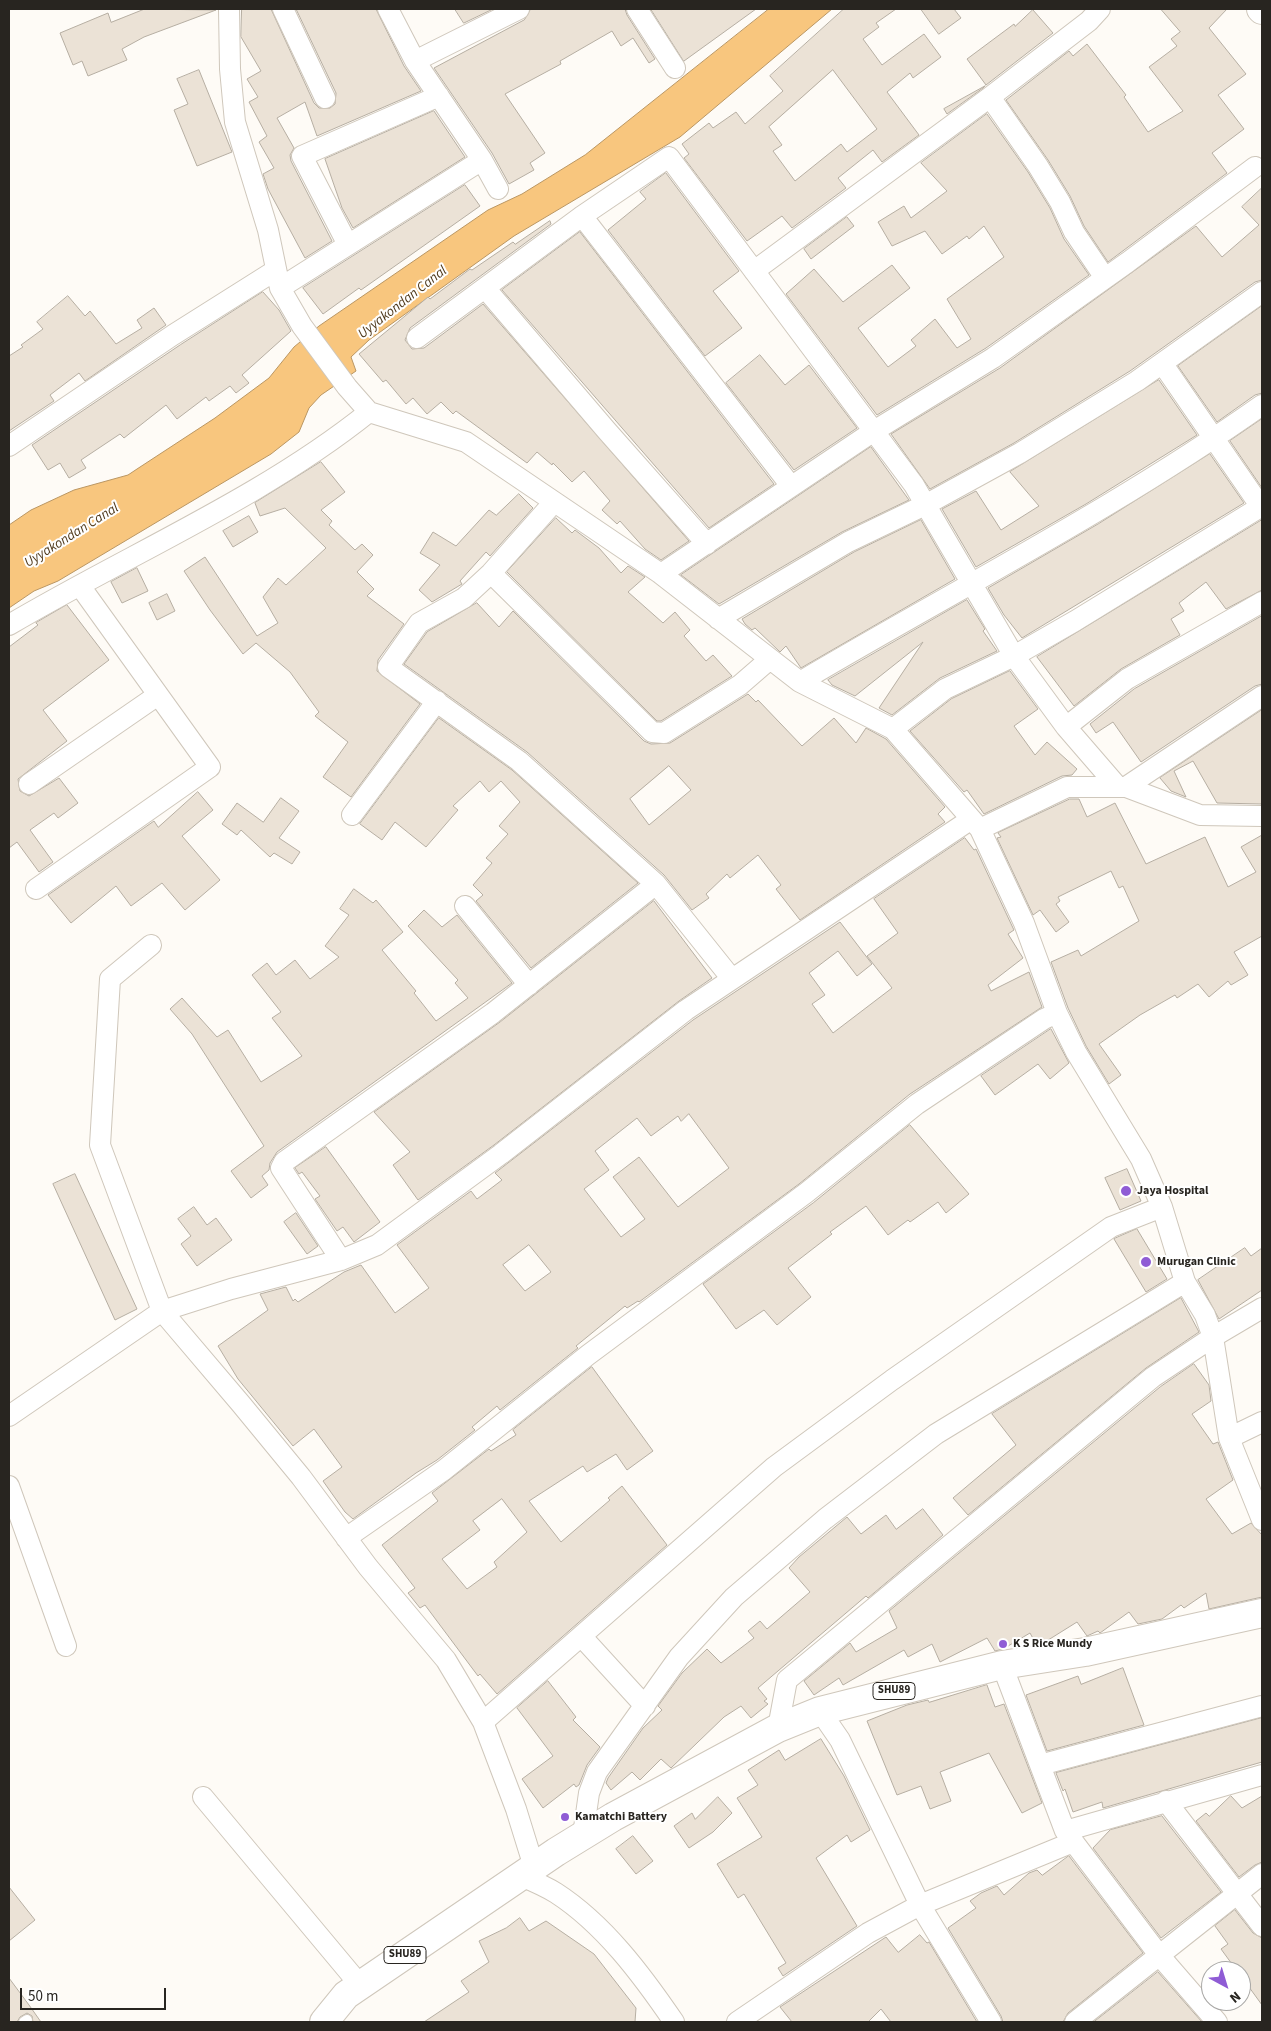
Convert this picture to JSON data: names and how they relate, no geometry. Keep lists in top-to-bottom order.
{
  "streets": {
    "main road": ["SHU89"]
  },
  "water": ["Uyyakondan Canal"],
  "places": [
    "Jaya Hospital",
    "Murugan Clinic",
    "K S Rice Mundy",
    "Kamatchi Battery"
  ],
  "scale_bar": "50 m",
  "north": "bottom right"
}
